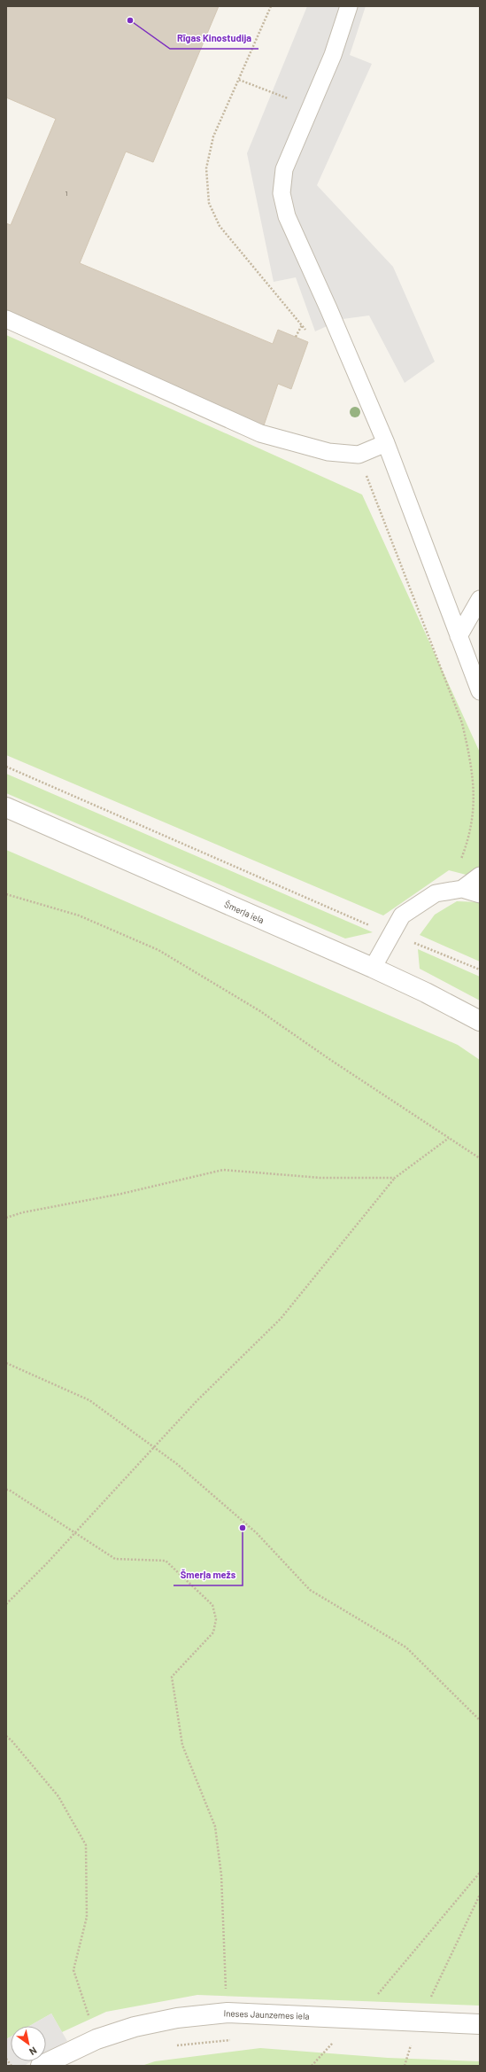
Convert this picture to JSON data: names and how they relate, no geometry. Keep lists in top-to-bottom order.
{
  "streets": {
    "street": ["Šmerļa iela", "Ineses Jaunzemes iela"]
  },
  "places": ["Rīgas Kinostudija", "Šmerļa mežs"],
  "house_numbers": ["1"],
  "north": "bottom right"
}
